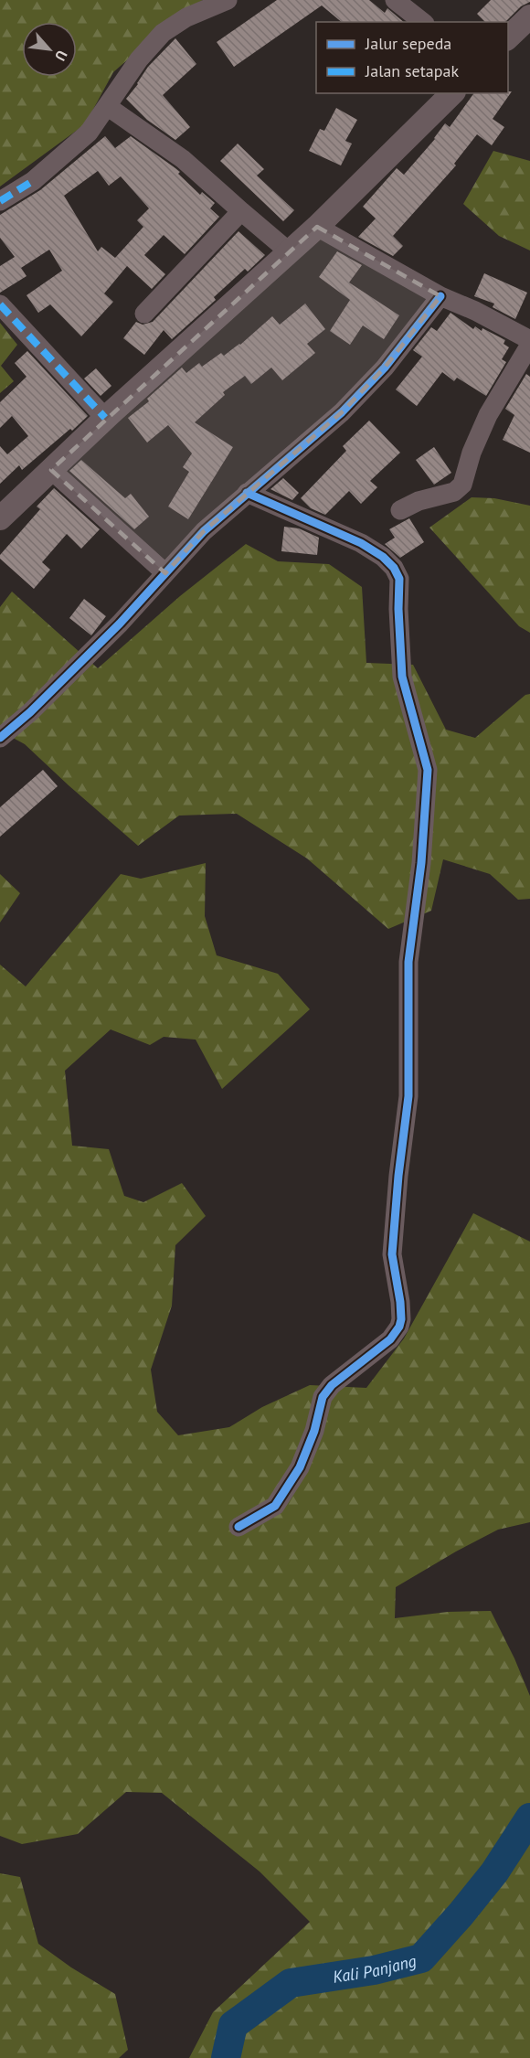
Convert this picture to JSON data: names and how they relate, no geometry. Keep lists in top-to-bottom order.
{
  "water": ["Kali Panjang"],
  "legend": ["Jalur sepeda", "Jalan setapak"],
  "north": "bottom right"
}
